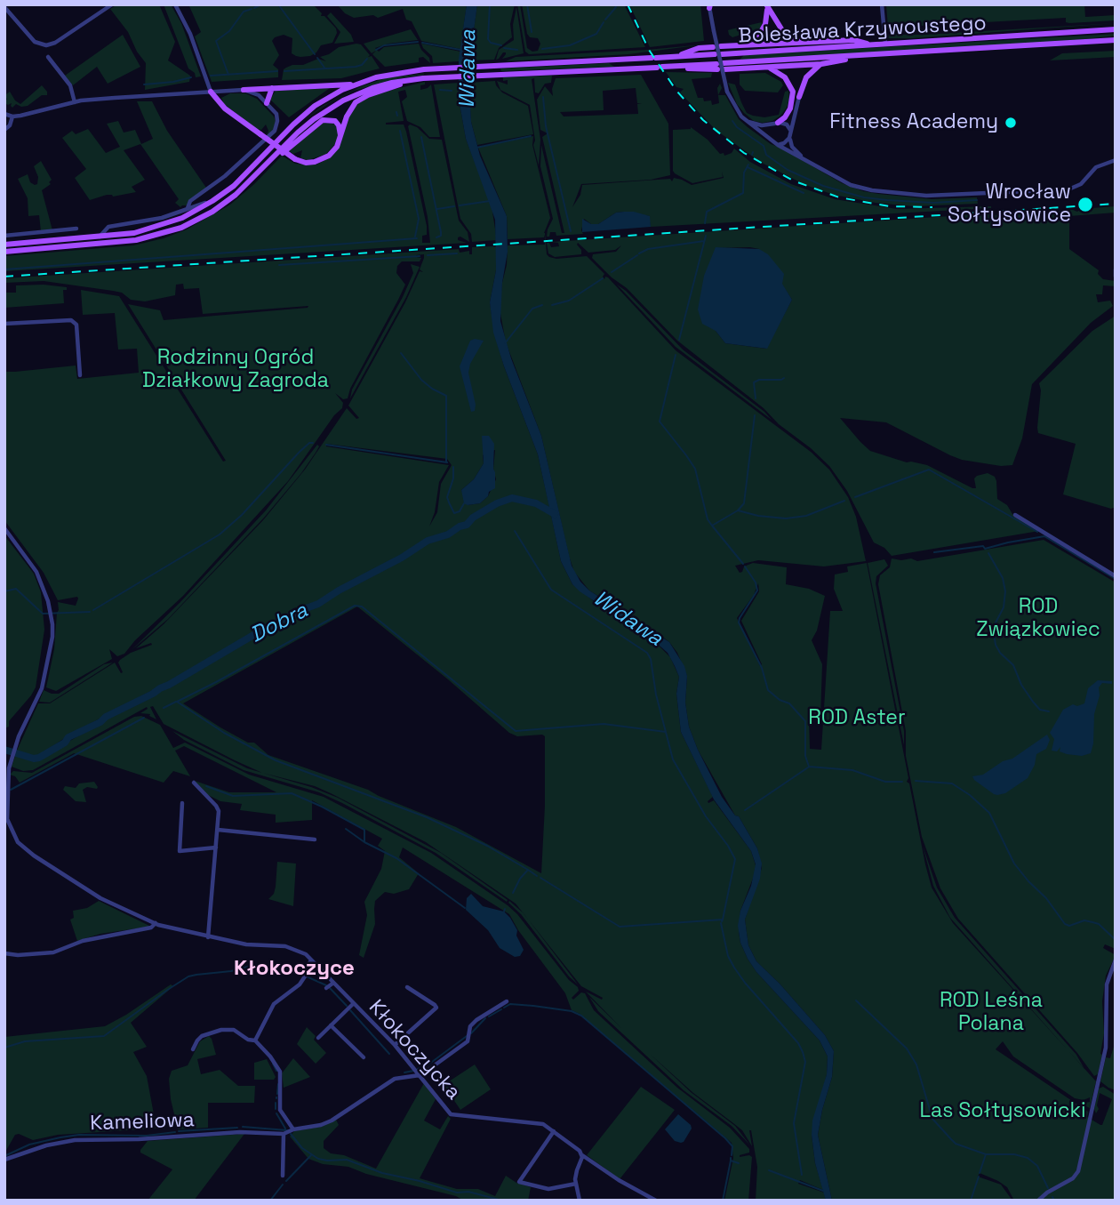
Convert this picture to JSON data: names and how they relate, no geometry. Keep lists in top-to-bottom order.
{
  "streets": {
    "main road": ["Bolesława Krzywoustego"],
    "street": ["Kłokoczycka", "Kameliowa"]
  },
  "districts": ["Kłokoczyce"],
  "water": ["Widawa", "Dobra"],
  "parks": [
    "Rodzinny Ogród Działkowy Zagroda",
    "ROD Związkowiec",
    "ROD Aster",
    "ROD Leśna Polana",
    "Las Sołtysowicki"
  ],
  "places": ["Fitness Academy", "Wrocław Sołtysowice"]
}
